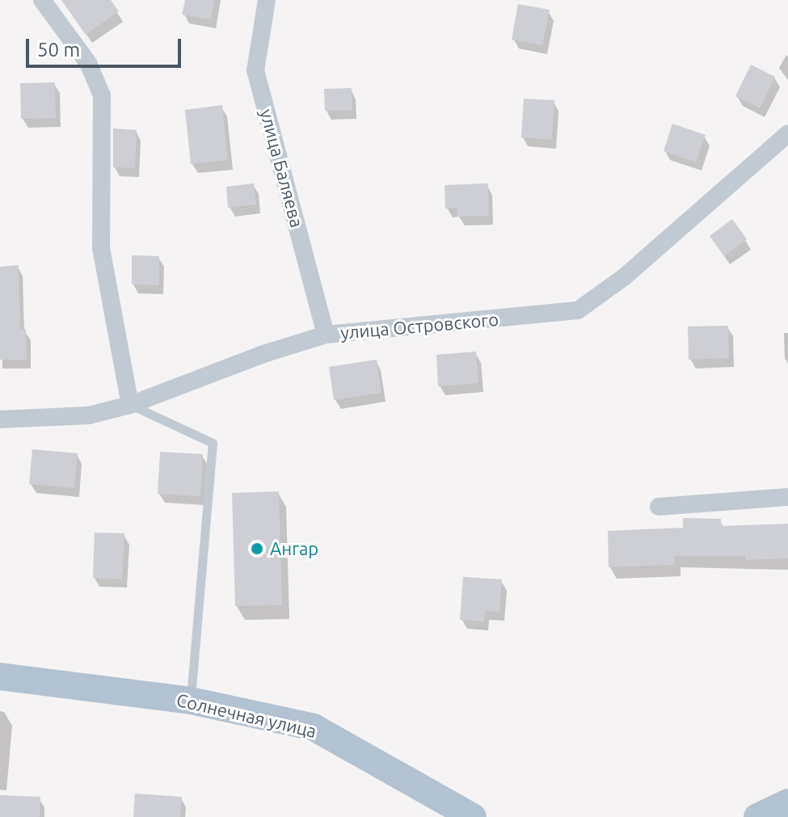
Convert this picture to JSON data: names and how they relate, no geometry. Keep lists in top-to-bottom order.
{
  "streets": {
    "main road": ["Солнечная улица"],
    "street": ["улица Баляева", "улица Островского"]
  },
  "crossings": [
    ["улица Баляева", "улица Островского"]
  ],
  "places": ["Ангар"],
  "scale_bar": "50 m"
}
